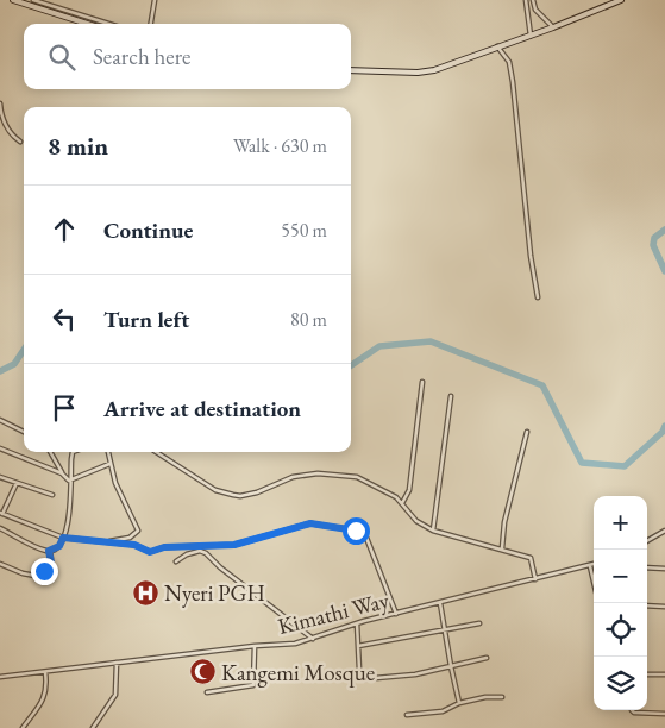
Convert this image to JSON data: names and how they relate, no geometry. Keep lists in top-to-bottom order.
{
  "streets": {
    "street": ["Kimathi Way"]
  },
  "places": {
    "hospital": ["Nyeri PGH"],
    "mosque": ["Kangemi Mosque"]
  },
  "page": {
    "search": "Search here",
    "heading": ["8 min", "Walk · 630 m"],
    "list": [
      ["Continue", "550 m"],
      ["Turn left", "80 m"],
      "Arrive at destination"
    ],
    "map_buttons": ["+", "−"]
  }
}
